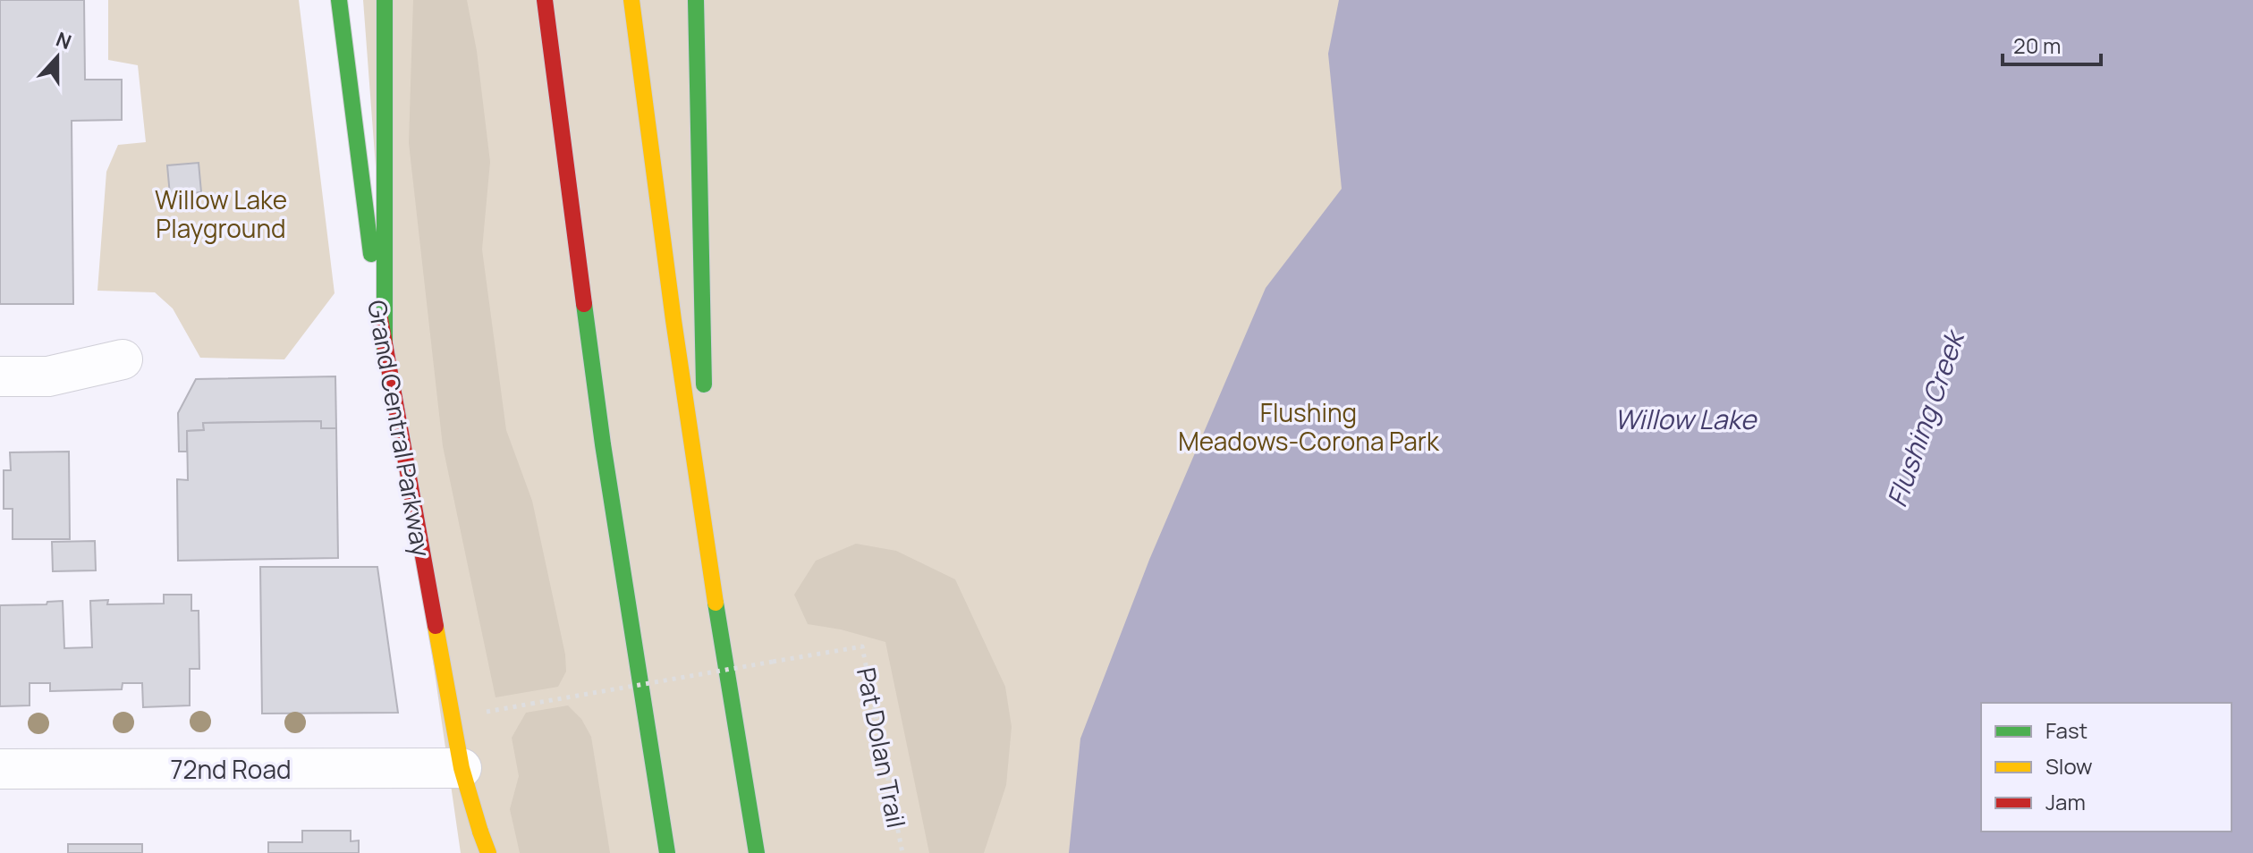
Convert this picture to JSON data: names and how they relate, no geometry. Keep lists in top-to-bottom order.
{
  "streets": {
    "main road": ["Grand Central Parkway"],
    "street": ["72nd Road"],
    "path": ["Pat Dolan Trail"]
  },
  "crossings": [
    ["Grand Central Parkway", "72nd Road"]
  ],
  "water": ["Willow Lake", "Flushing Creek"],
  "parks": ["Willow Lake Playground", "Flushing Meadows-Corona Park"],
  "legend": ["Fast", "Slow", "Jam"],
  "scale_bar": "20 m",
  "north": "top"
}
